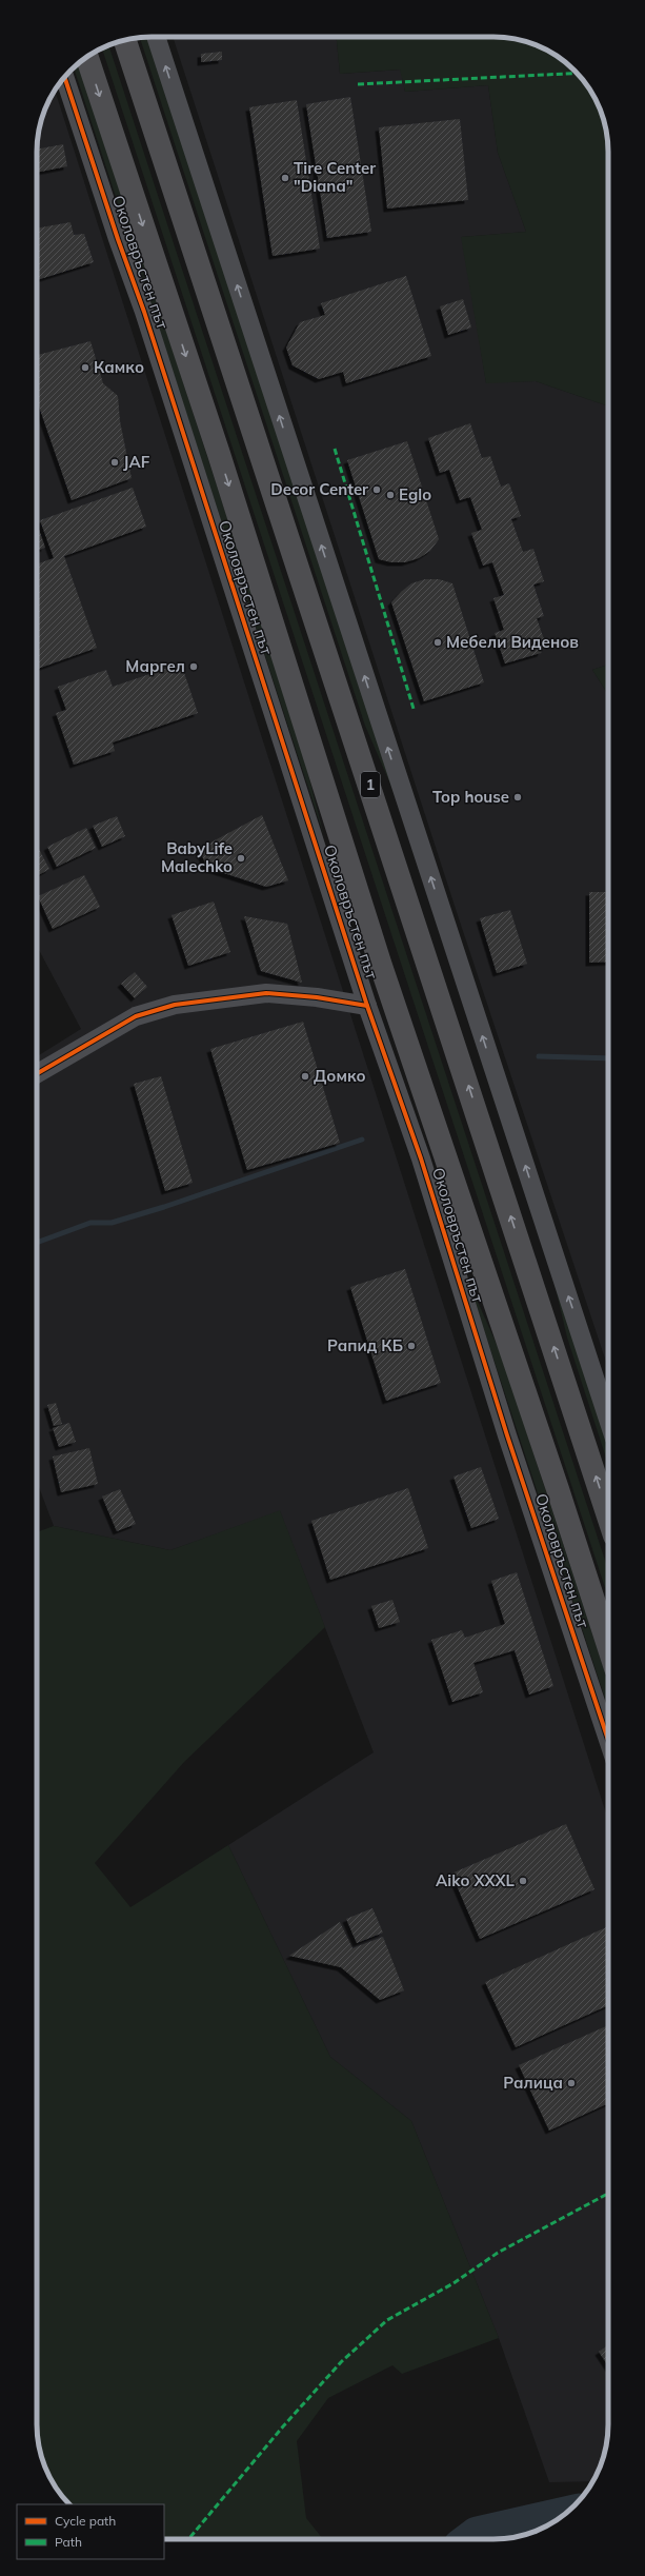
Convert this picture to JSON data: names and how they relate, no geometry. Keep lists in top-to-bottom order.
{
  "streets": {
    "highway": ["Околовръстен път", "1"]
  },
  "places": [
    "Tire Center \"Diana\"",
    "Камко",
    "JAF",
    "Decor Center",
    "Eglo",
    "Мебели Виденов",
    "Маргел",
    "Top house",
    "BabyLife Malechko",
    "Домко",
    "Рапид КБ",
    "Aiko XXXL",
    "Ралица"
  ],
  "legend": ["Cycle path", "Path"]
}
